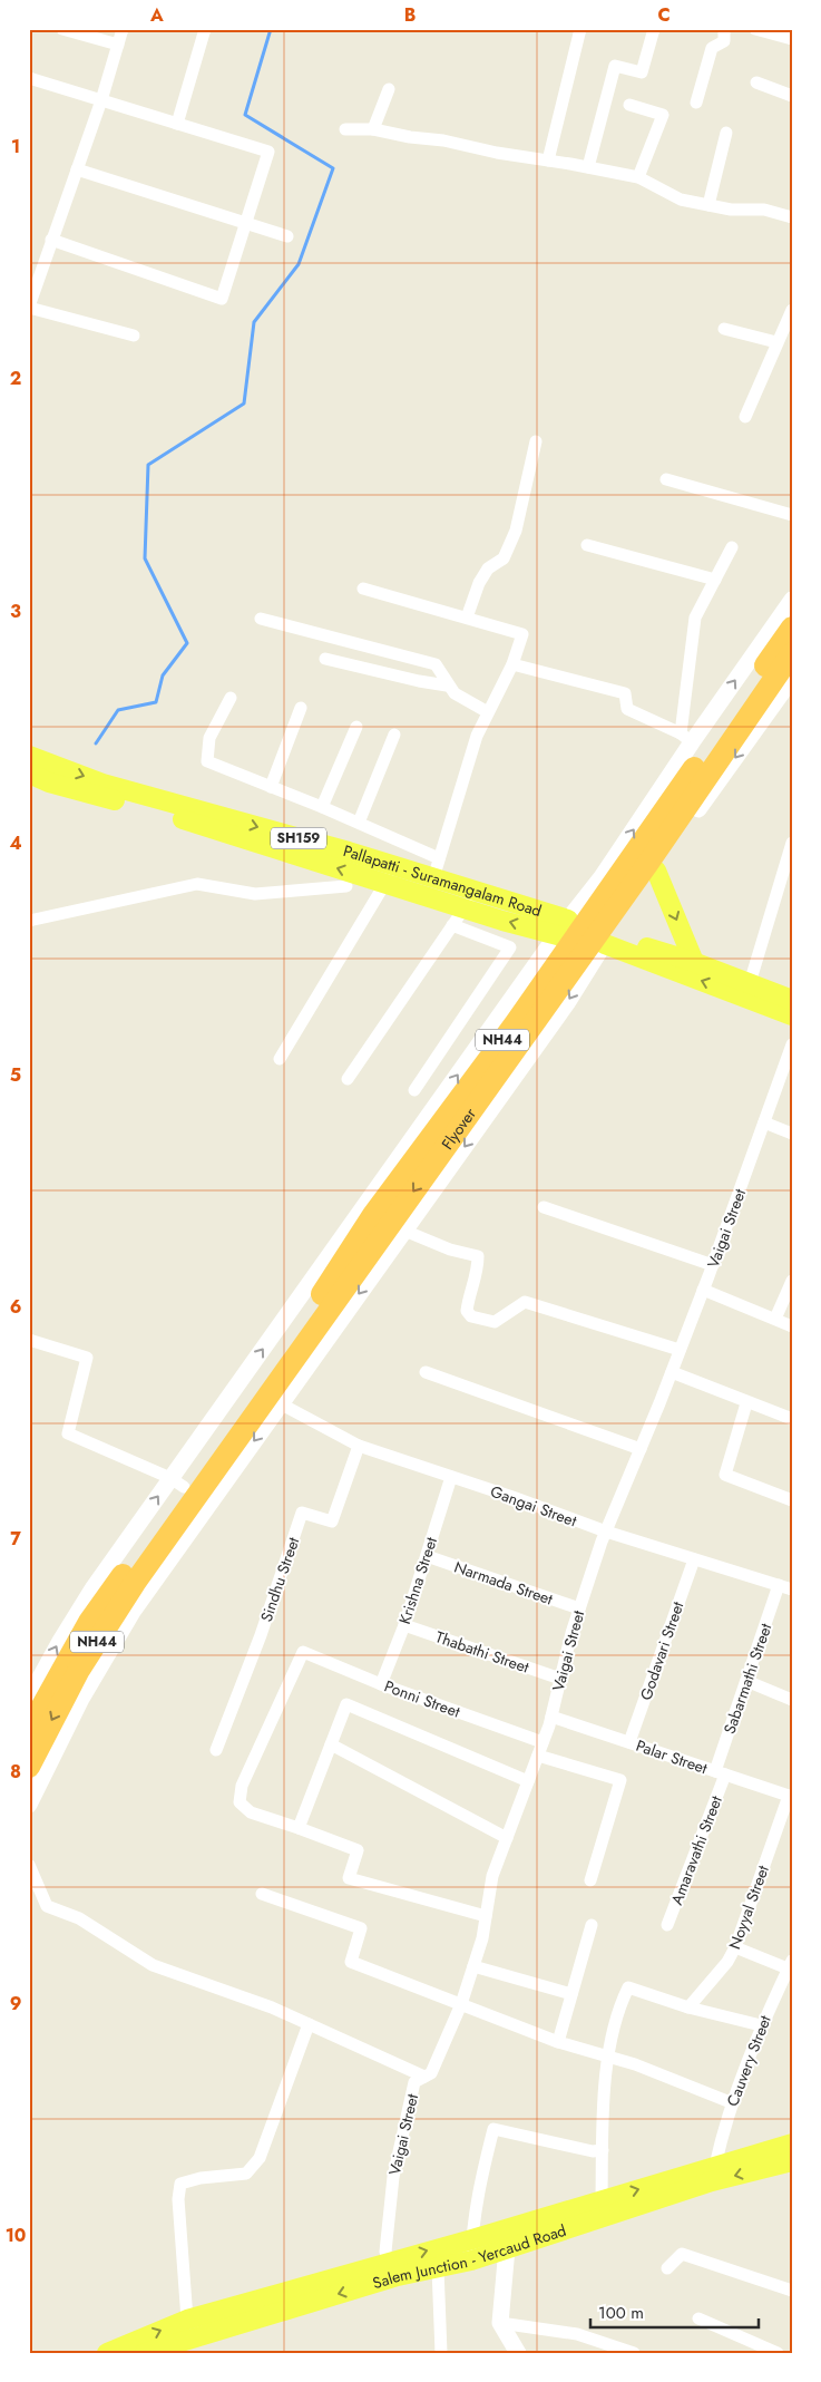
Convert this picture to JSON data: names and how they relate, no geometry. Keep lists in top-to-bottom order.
{
  "streets": {
    "highway": ["NH44", "Flyover"],
    "main road": ["SH159", "Pallapatti - Suramangalam Road", "Salem Junction - Yercaud Road"],
    "street": [
      "Vaigai Street",
      "Gangai Street",
      "Sindhu Street",
      "Krishna Street",
      "Narmada Street",
      "Godavari Street",
      "Thabathi Street",
      "Sabarmathi Street",
      "Ponni Street",
      "Palar Street",
      "Amaravathi Street",
      "Noyyal Street",
      "Cauvery Street"
    ]
  },
  "crossings": [
    ["SH159", "Pallapatti - Suramangalam Road"],
    ["NH44", "Flyover"],
    ["Vaigai Street", "Gangai Street"],
    ["Vaigai Street", "Narmada Street"],
    ["Vaigai Street", "Thabathi Street"],
    ["Vaigai Street", "Ponni Street"],
    ["Vaigai Street", "Palar Street"],
    ["Gangai Street", "Sindhu Street"],
    ["Gangai Street", "Krishna Street"],
    ["Gangai Street", "Godavari Street"],
    ["Gangai Street", "Sabarmathi Street"],
    ["Krishna Street", "Narmada Street"],
    ["Krishna Street", "Thabathi Street"],
    ["Krishna Street", "Ponni Street"],
    ["Godavari Street", "Palar Street"],
    ["Sabarmathi Street", "Palar Street"],
    ["Sabarmathi Street", "Amaravathi Street"],
    ["Palar Street", "Amaravathi Street"],
    ["Palar Street", "Noyyal Street"]
  ],
  "scale_bar": "100 m",
  "grid": {
    "columns": ["A", "B", "C"],
    "rows": [
      "1",
      "2",
      "3",
      "4",
      "5",
      "6",
      "7",
      "8",
      "9",
      "10"
    ]
  }
}
